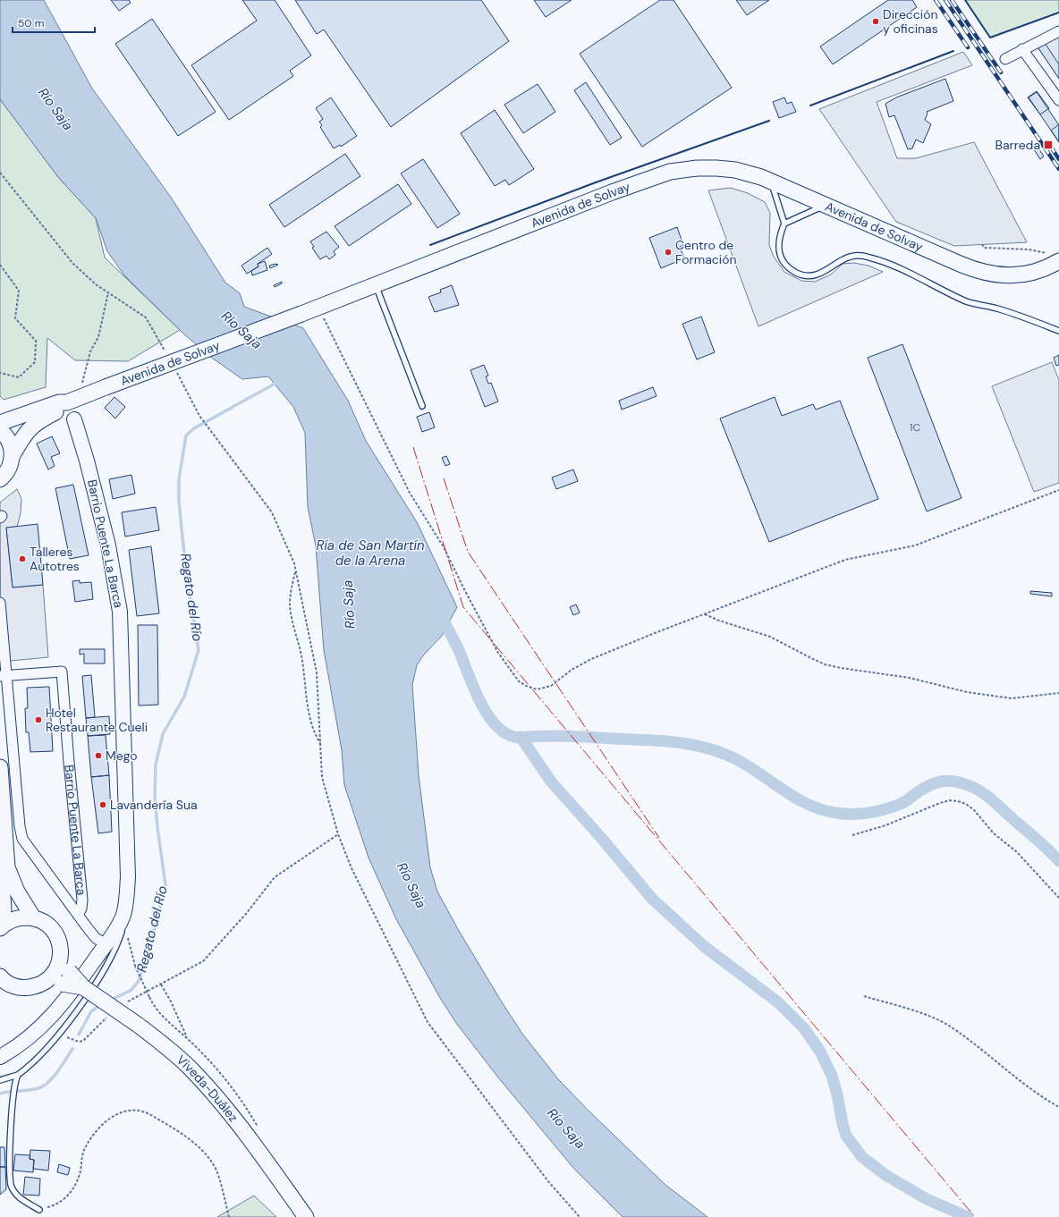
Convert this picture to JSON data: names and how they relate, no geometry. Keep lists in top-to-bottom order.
{
  "streets": {
    "main road": ["Avenida de Solvay", "Viveda-Duález"],
    "street": ["Barrio Puente La Barca"]
  },
  "water": ["Río Saja", "Ría de San Martín de la Arena", "Regato del Río"],
  "places": {
    "other": [
      "Dirección y oficinas",
      "Centro de Formación",
      "Talleres Autotres",
      "Hotel Restaurante Cueli",
      "Mego",
      "Lavandería Sua"
    ],
    "transit": ["Barreda"]
  },
  "house_numbers": ["1C"],
  "scale_bar": "50 m"
}
